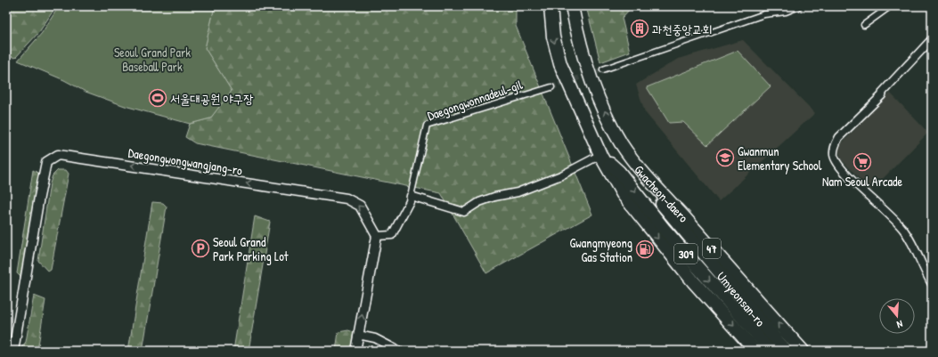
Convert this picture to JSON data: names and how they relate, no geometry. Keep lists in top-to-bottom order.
{
  "streets": {
    "highway": [
      "Gwacheon-daero",
      "47",
      "309",
      "Umyeonsan-ro"
    ],
    "street": ["Daegongwonnadeul-gil", "Daegongwongwangjang-ro"]
  },
  "crossings": [
    ["Daegongwonnadeul-gil", "Daegongwongwangjang-ro"],
    ["Gwacheon-daero", "Umyeonsan-ro"]
  ],
  "parks": ["Seoul Grand Park Baseball Park"],
  "places": {
    "building": ["과천중앙교회"],
    "sports": ["서울대공원 야구장"],
    "school or university": ["Gwanmun Elementary School"],
    "supermarket": ["Nam Seoul Arcade"],
    "parking": ["Seoul Grand Park Parking Lot"],
    "fuel station": ["Gwangmyeong Gas Station"]
  },
  "north": "bottom"
}
